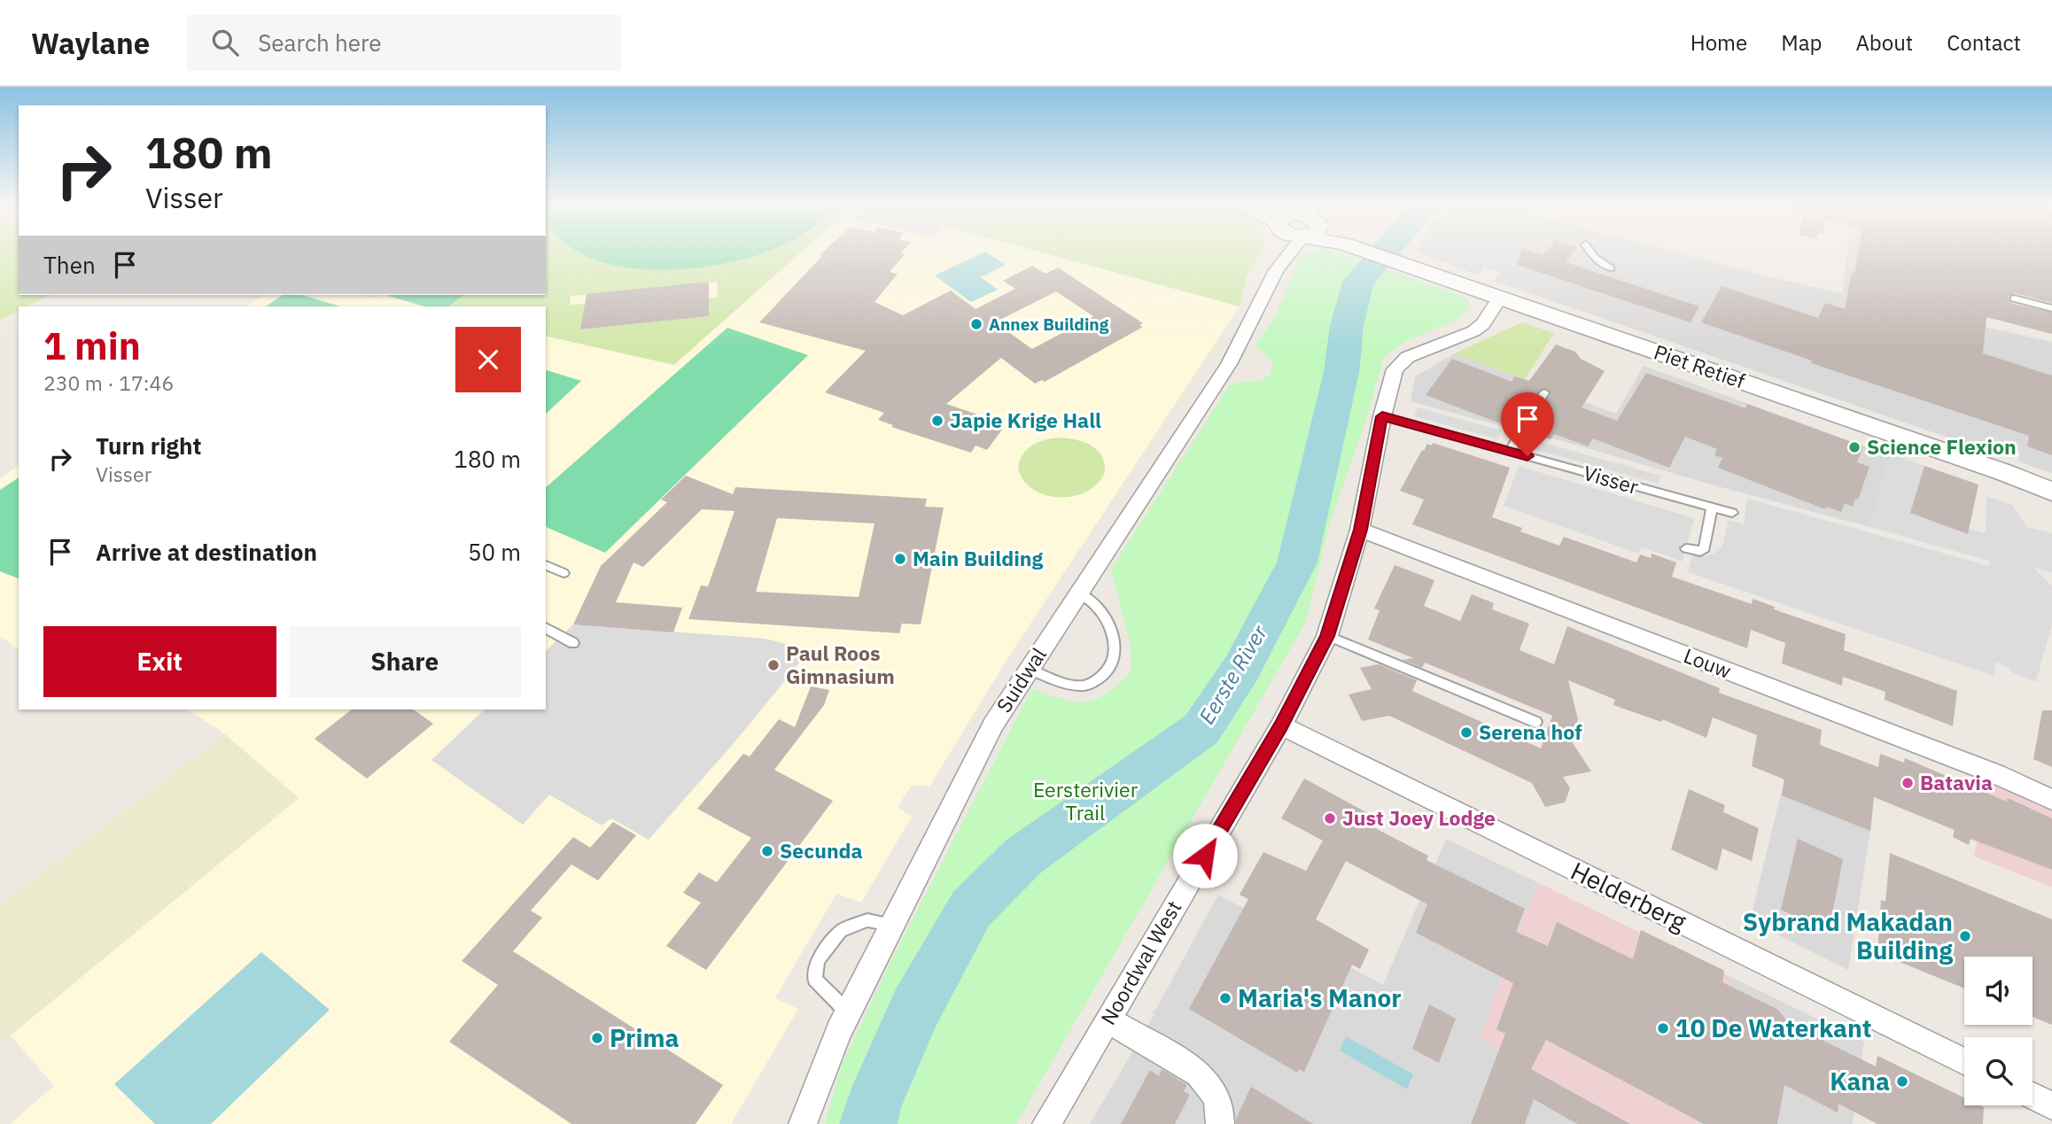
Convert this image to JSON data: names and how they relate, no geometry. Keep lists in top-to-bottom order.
{
  "streets": {
    "street": [
      "Piet Retief",
      "Louw",
      "Suidwal",
      "Helderberg",
      "Noordwal West"
    ],
    "lane": ["Visser"]
  },
  "crossings": [
    ["Piet Retief", "Noordwal West"],
    ["Visser", "Noordwal West"],
    ["Louw", "Noordwal West"],
    ["Helderberg", "Noordwal West"]
  ],
  "water": ["Eerste River"],
  "parks": ["Eersterivier Trail"],
  "places": [
    "Annex Building",
    "Japie Krige Hall",
    "Science Flexion",
    "Main Building",
    "Paul Roos Gimnasium",
    "Serena hof",
    "Batavia",
    "Just Joey Lodge",
    "Secunda",
    "Sybrand Makadan Building",
    "Maria's Manor",
    "10 De Waterkant",
    "Prima",
    "Kana"
  ],
  "page": {
    "header": "Waylane",
    "search": "Search here",
    "nav": [
      "Home",
      "Map",
      "About",
      "Contact"
    ],
    "turn": ["180 m", "Visser"],
    "then": "Then",
    "heading": ["1 min", "230 m · 17:46"],
    "list": [
      {
        "name": "Turn right",
        "note": "Visser",
        "value": "180 m"
      },
      {
        "name": "Arrive at destination",
        "value": "50 m"
      }
    ],
    "buttons": ["Exit", "Share"]
  }
}
